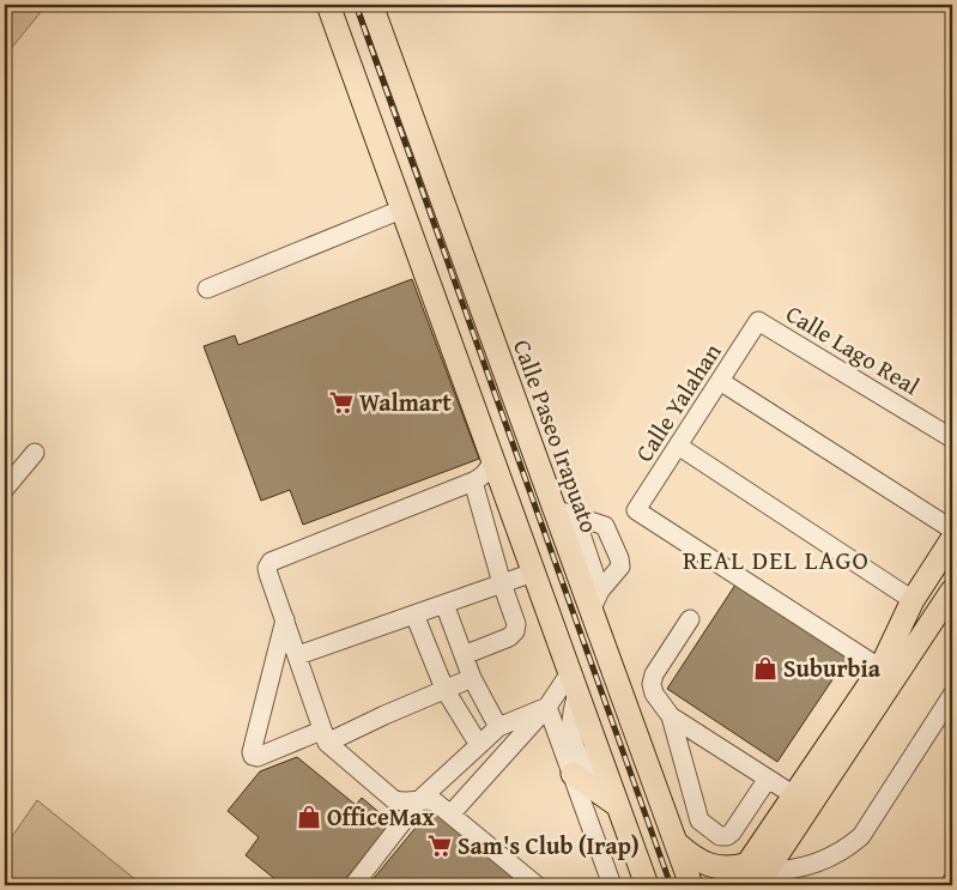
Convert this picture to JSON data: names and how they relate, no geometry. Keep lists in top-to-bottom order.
{
  "streets": {
    "main road": ["Calle Paseo Irapuato"],
    "street": ["Calle Lago Real", "Calle Yalahan"]
  },
  "crossings": [
    ["Calle Lago Real", "Calle Yalahan"]
  ],
  "districts": ["REAL DEL LAGO"],
  "places": {
    "supermarket": ["Walmart", "Sam's Club (Irap)"],
    "shop": ["Suburbia", "OfficeMax"]
  }
}
